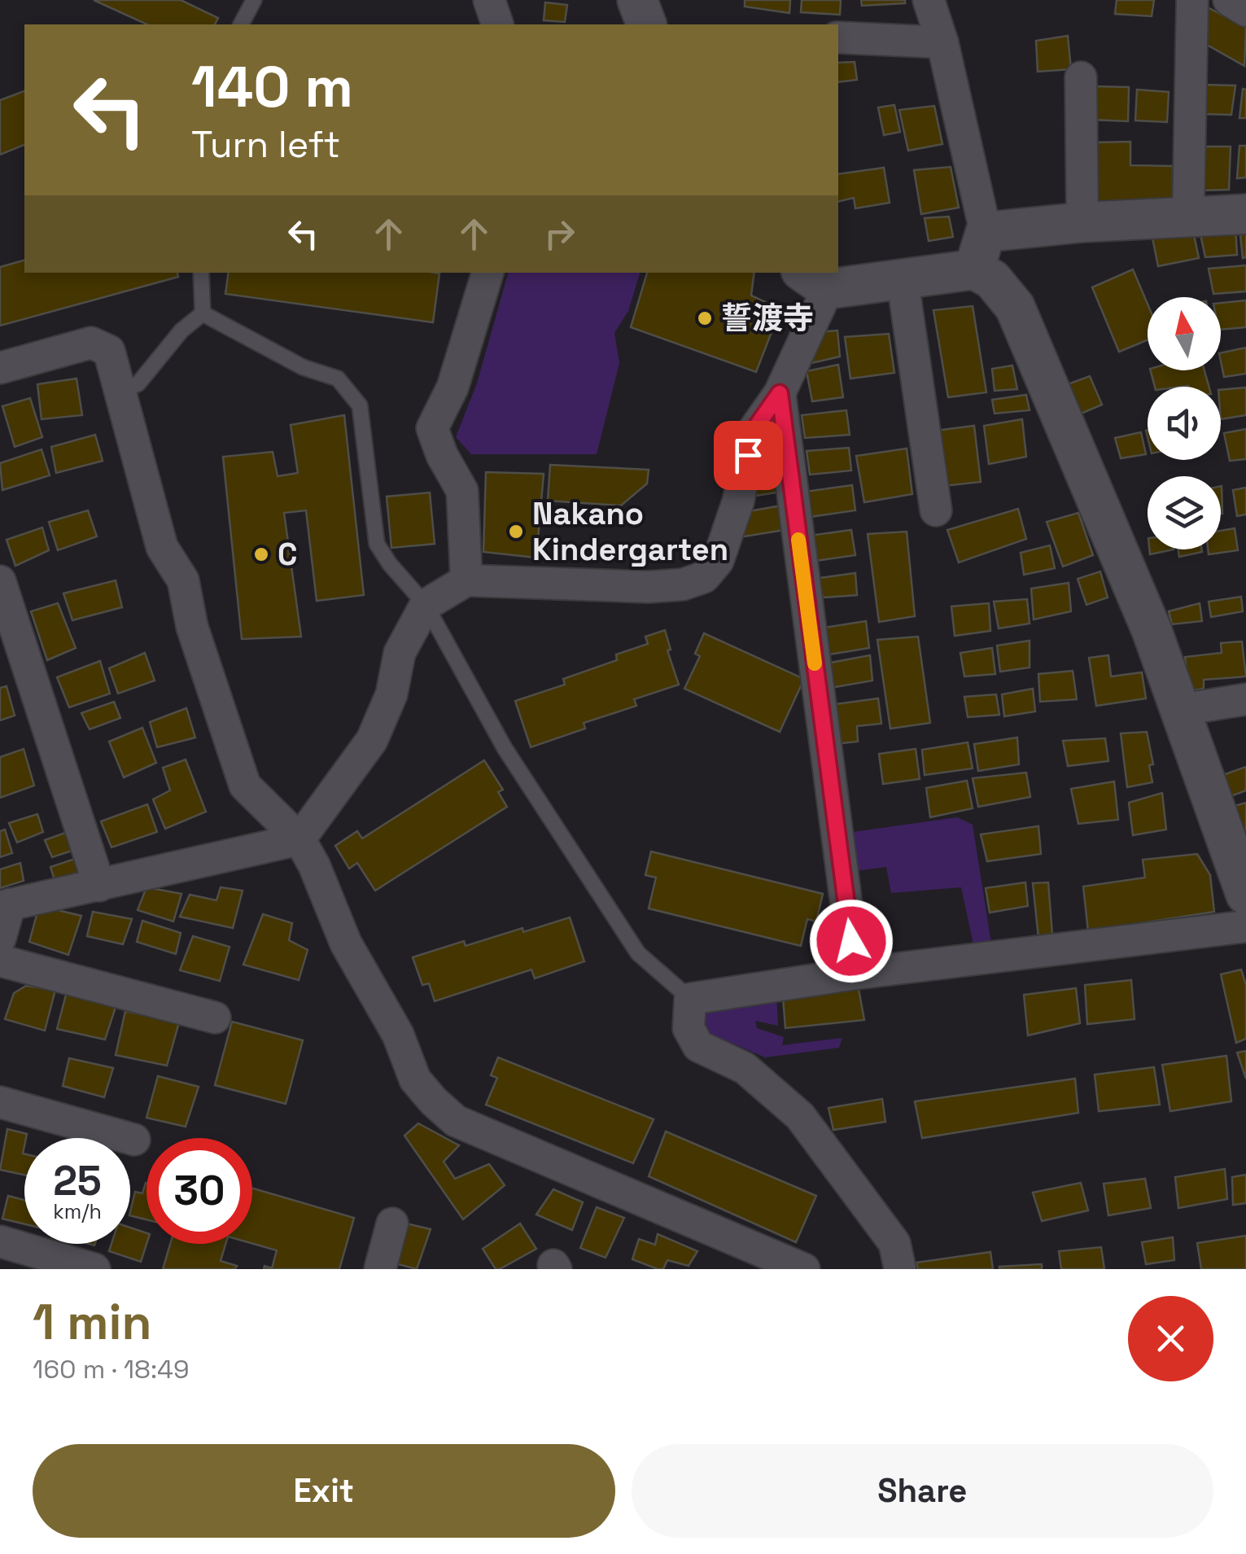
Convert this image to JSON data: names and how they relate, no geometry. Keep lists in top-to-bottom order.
{
  "places": ["誓渡寺", "Nakano Kindergarten", "C"],
  "north": "top",
  "page": {
    "turn": ["140 m", "Turn left"],
    "speed": "25 km/h",
    "limit": "30",
    "heading": ["1 min", "160 m · 18:49"],
    "buttons": ["Exit", "Share"]
  }
}
